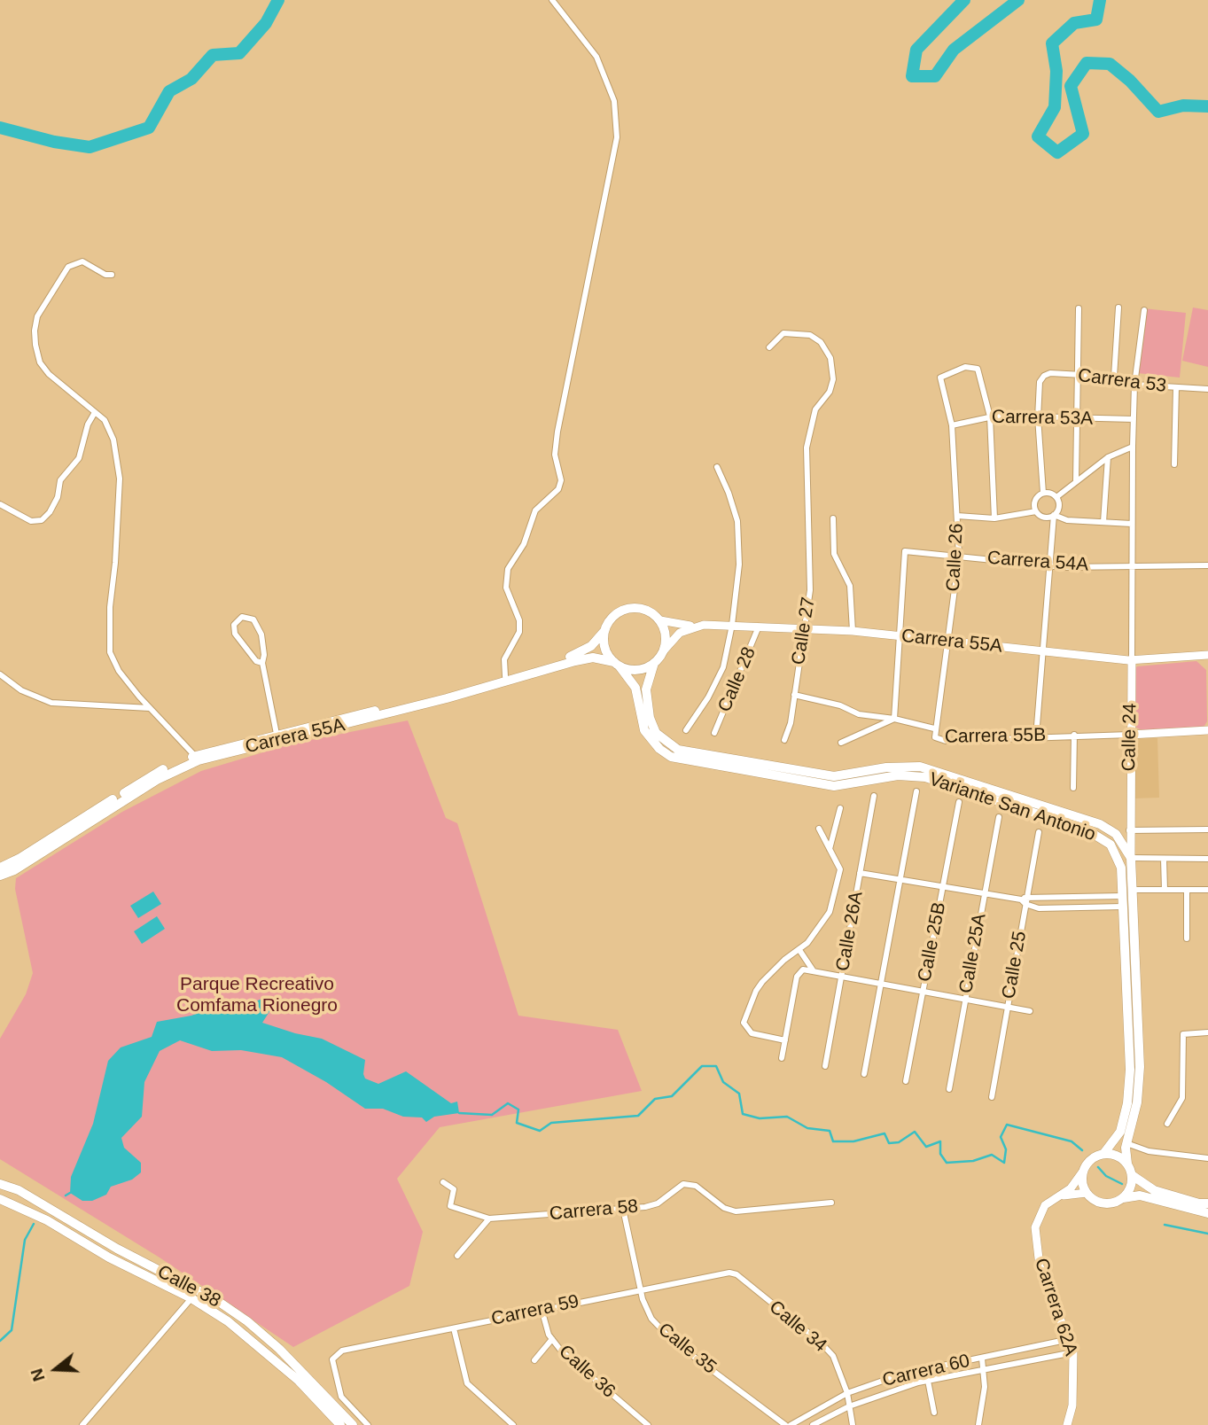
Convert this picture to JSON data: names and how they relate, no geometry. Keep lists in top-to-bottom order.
{
  "streets": {
    "main road": [
      "Carrera 55A",
      "Carrera 55B",
      "Calle 24",
      "Variante San Antonio",
      "Calle 38",
      "Carrera 62A"
    ],
    "street": [
      "Carrera 53",
      "Carrera 53A",
      "Calle 26",
      "Carrera 54A",
      "Calle 27",
      "Calle 28",
      "Calle 26A",
      "Calle 25B",
      "Calle 25A",
      "Calle 25",
      "Carrera 58",
      "Carrera 59",
      "Calle 34",
      "Calle 35",
      "Carrera 60",
      "Calle 36"
    ]
  },
  "crossings": [
    ["Carrera 53", "Carrera 53A"],
    ["Carrera 53", "Calle 24"],
    ["Carrera 53A", "Calle 26"],
    ["Carrera 53A", "Calle 24"],
    ["Calle 26", "Carrera 54A"],
    ["Calle 26", "Carrera 55A"],
    ["Calle 26", "Carrera 55B"],
    ["Carrera 54A", "Carrera 55A"],
    ["Carrera 54A", "Calle 24"],
    ["Calle 27", "Carrera 55A"],
    ["Calle 27", "Carrera 55B"],
    ["Carrera 55A", "Calle 28"],
    ["Carrera 55A", "Calle 24"],
    ["Carrera 55A", "Variante San Antonio"],
    ["Carrera 55B", "Calle 24"],
    ["Calle 24", "Variante San Antonio"],
    ["Calle 24", "Carrera 62A"],
    ["Carrera 58", "Calle 35"],
    ["Carrera 62A", "Carrera 60"],
    ["Carrera 59", "Calle 34"],
    ["Carrera 59", "Calle 35"],
    ["Carrera 59", "Calle 36"],
    ["Calle 34", "Carrera 60"]
  ],
  "parks": ["Parque Recreativo Comfama Rionegro"],
  "north": "left"
}
